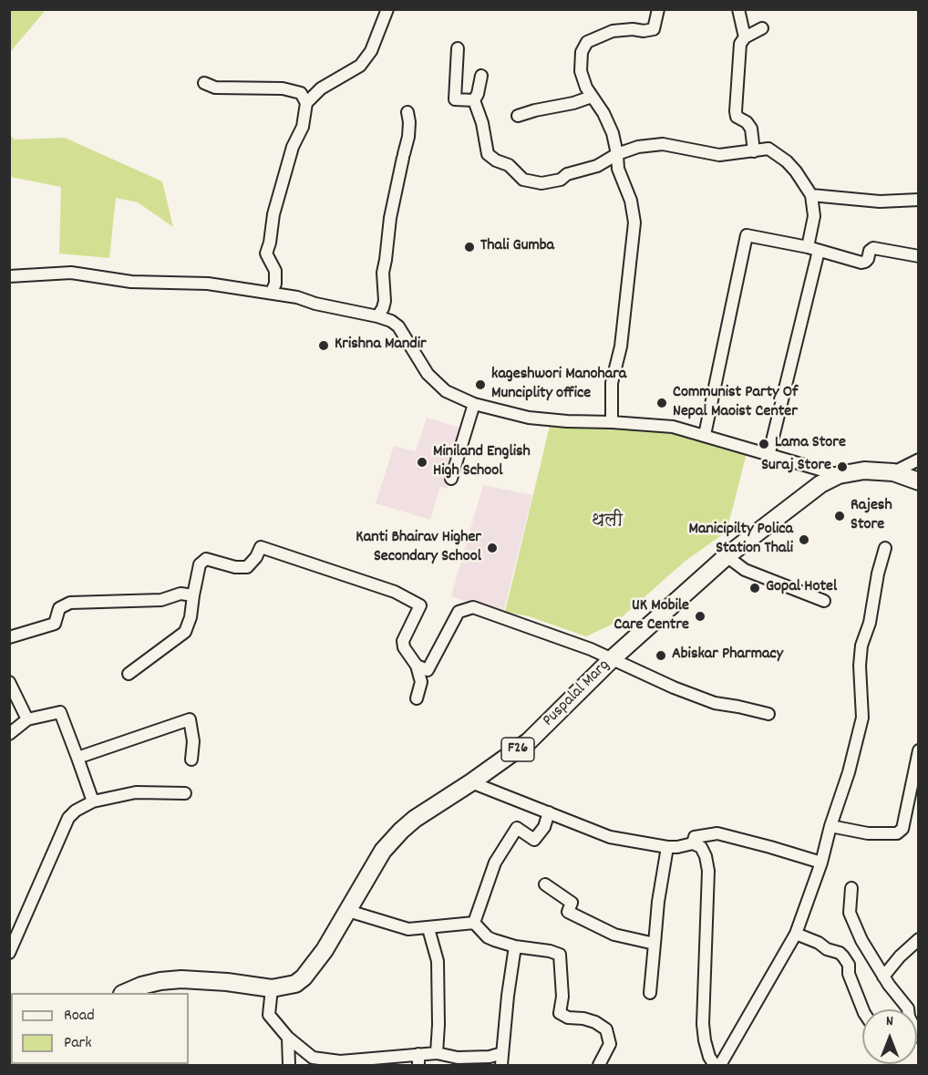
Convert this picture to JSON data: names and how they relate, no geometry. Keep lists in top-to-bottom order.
{
  "streets": {
    "main road": ["Puspalal Marg", "F26"]
  },
  "districts": ["थली"],
  "places": [
    "Thali Gumba",
    "Krishna Mandir",
    "kageshwori Manohara Munciplity office",
    "Communist Party Of Nepal Maoist Center",
    "Lama Store",
    "Miniland English High School",
    "Suraj Store",
    "Rajesh Store",
    "Manicipilty Polica Station Thali",
    "Kanti Bhairav Higher Secondary School",
    "Gopal Hotel",
    "UK Mobile Care Centre",
    "Abiskar Pharmacy"
  ],
  "legend": ["Road", "Park"],
  "north": "top"
}
